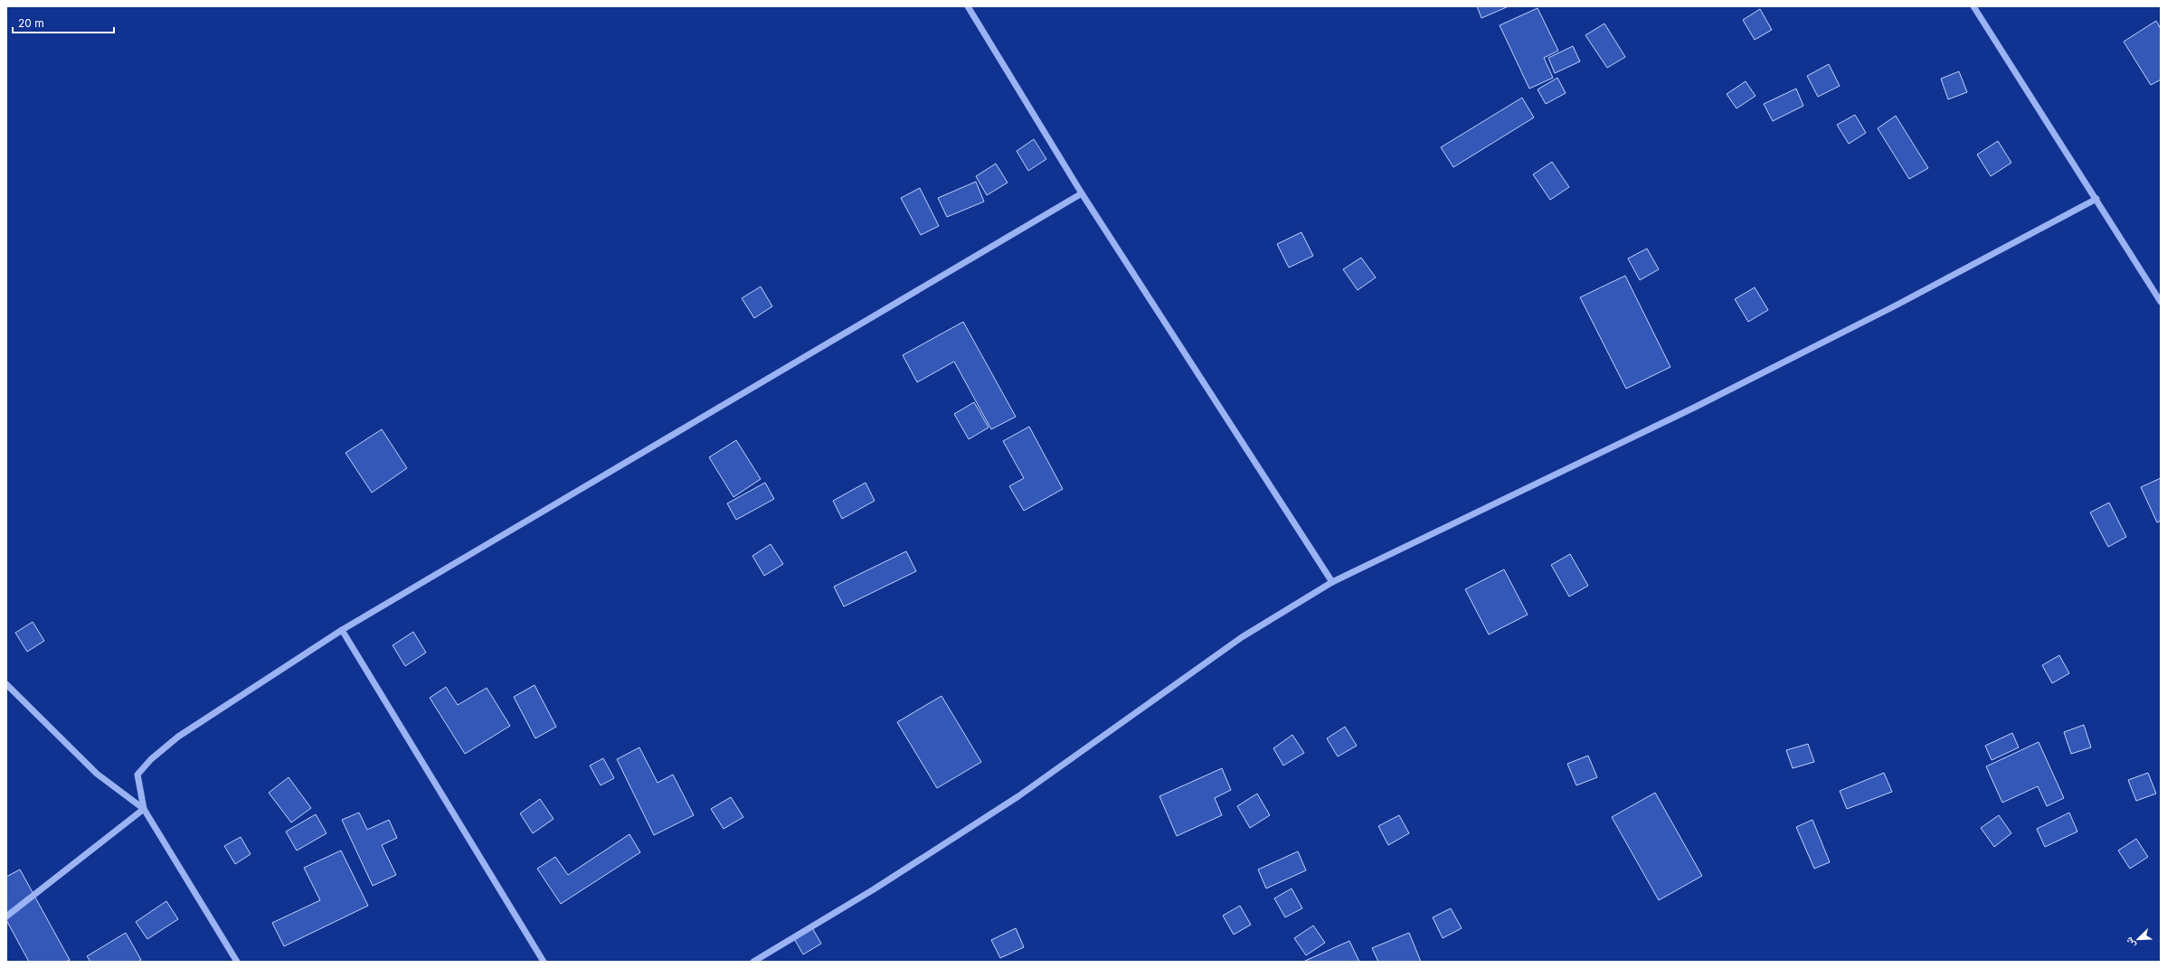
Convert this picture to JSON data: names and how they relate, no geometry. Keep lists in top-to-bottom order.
{
  "scale_bar": "20 m",
  "north": "bottom left"
}
